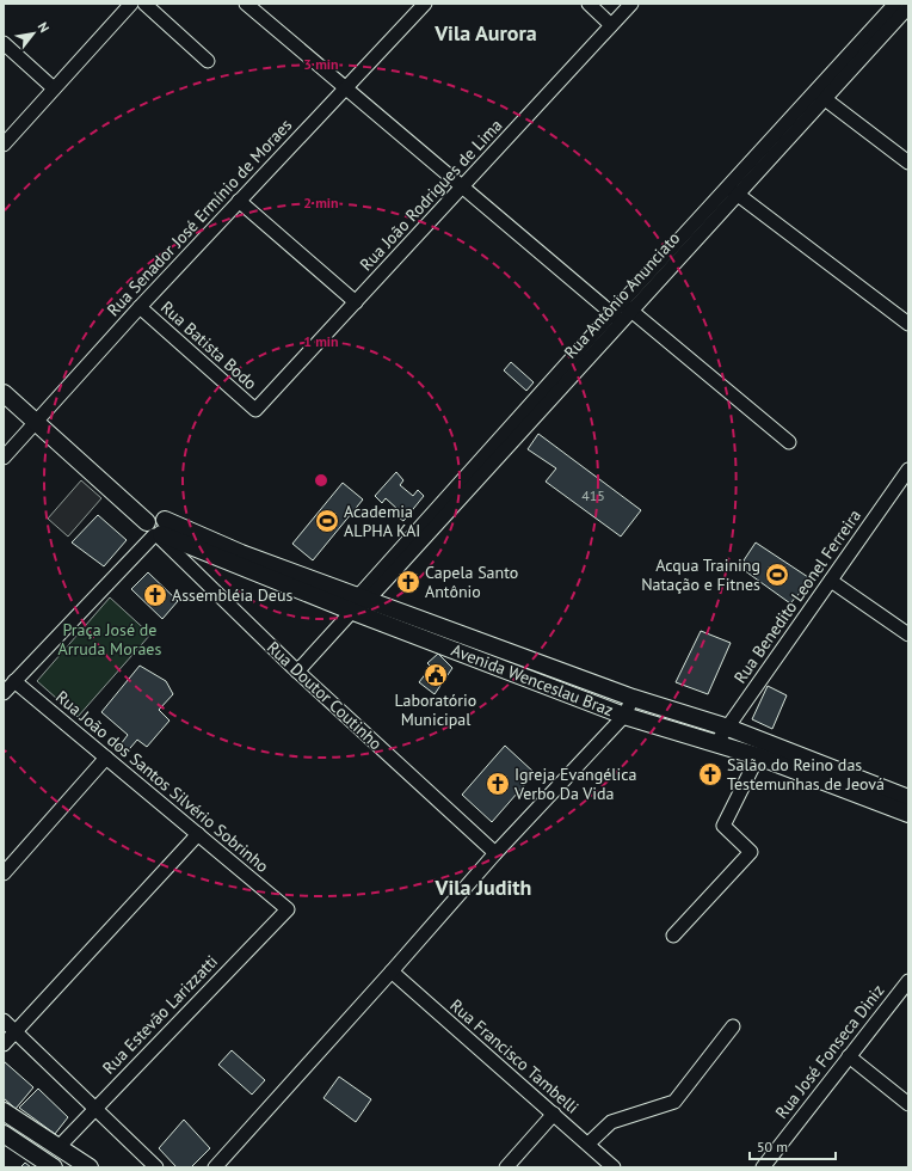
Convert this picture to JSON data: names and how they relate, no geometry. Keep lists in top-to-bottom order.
{
  "streets": {
    "main road": ["Avenida Wenceslau Braz", "Rua Doutor Coutinho"],
    "street": [
      "Rua João Rodrigues de Lima",
      "Rua Senador José Ermínio de Moraes",
      "Rua Antônio Anunciato",
      "Rua Batista Bodo",
      "Rua Benedito Leonel Ferreira",
      "Rua João dos Santos Silvério Sobrinho",
      "Rua Estevão Larizzatti",
      "Rua José Fonseca Diniz",
      "Rua Francisco Tambelli"
    ]
  },
  "crossings": [
    ["Rua João Rodrigues de Lima", "Rua Batista Bodo"],
    ["Rua Senador José Ermínio de Moraes", "Rua Batista Bodo"],
    ["Rua Senador José Ermínio de Moraes", "Rua Doutor Coutinho"],
    ["Rua Antônio Anunciato", "Avenida Wenceslau Braz"],
    ["Rua Antônio Anunciato", "Rua Doutor Coutinho"],
    ["Rua Benedito Leonel Ferreira", "Avenida Wenceslau Braz"],
    ["Avenida Wenceslau Braz", "Rua Doutor Coutinho"],
    ["Rua João dos Santos Silvério Sobrinho", "Rua Estevão Larizzatti"]
  ],
  "districts": ["Vila Aurora", "Vila Judith"],
  "parks": ["Praça José de Arruda Moraes"],
  "places": {
    "sports": ["Academia ALPHA KAI", "Acqua Training Natação e Fitnes"],
    "church": [
      "Capela Santo Antônio",
      "Assembléia Deus",
      "Salão do Reino das Testemunhas de Jeová",
      "Igreja Evangélica Verbo Da Vida"
    ],
    "public building": ["Laboratório Municipal"]
  },
  "house_numbers": ["415"],
  "scale_bar": "50 m",
  "north": "top right",
  "rings": ["3 min", "2 min", "1 min"]
}
